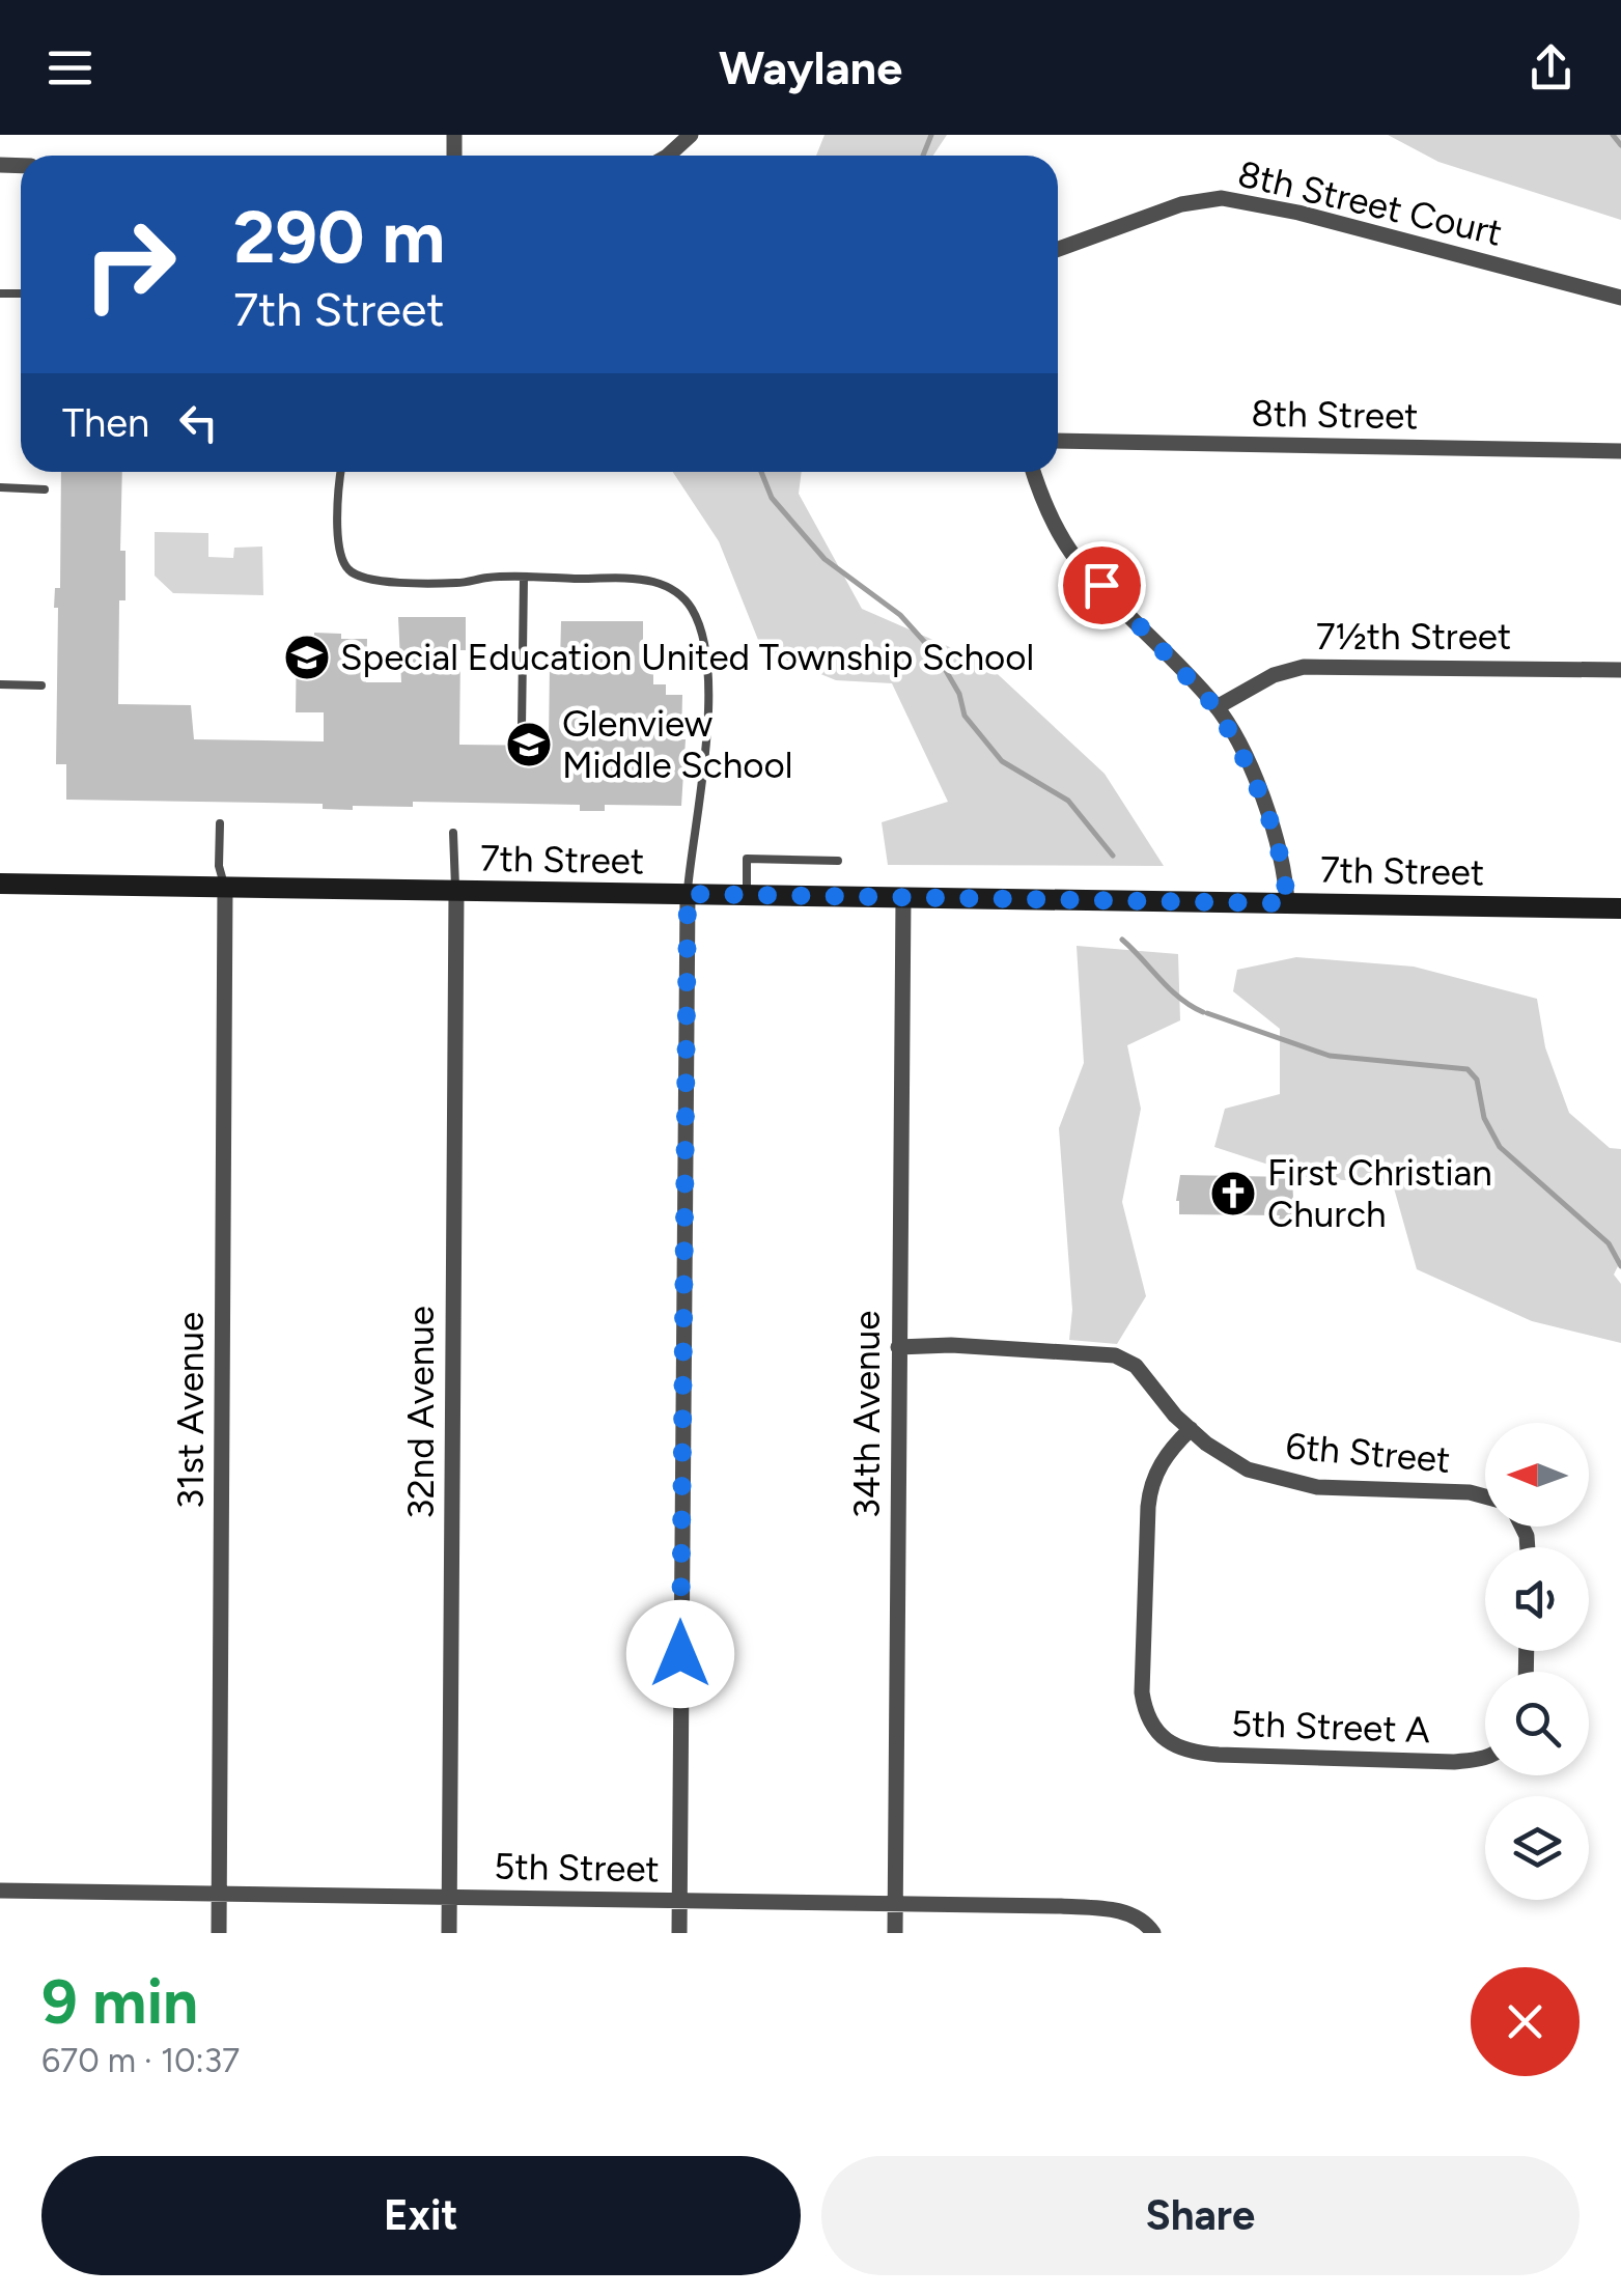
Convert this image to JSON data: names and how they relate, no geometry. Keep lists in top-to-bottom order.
{
  "streets": {
    "main road": ["7th Street"],
    "street": [
      "8th Street Court",
      "8th Street",
      "7½th Street",
      "31st Avenue",
      "32nd Avenue",
      "34th Avenue",
      "6th Street",
      "5th Street A",
      "5th Street"
    ]
  },
  "crossings": [
    ["7th Street", "31st Avenue"],
    ["7th Street", "32nd Avenue"],
    ["7th Street", "34th Avenue"],
    ["31st Avenue", "5th Street"],
    ["32nd Avenue", "5th Street"],
    ["34th Avenue", "6th Street"],
    ["34th Avenue", "5th Street"],
    ["6th Street", "5th Street A"]
  ],
  "places": {
    "school or university": ["Special Education United Township School", "Glenview Middle School"],
    "church": ["First Christian Church"]
  },
  "north": "left",
  "page": {
    "header": "Waylane",
    "turn": ["290 m", "7th Street"],
    "then": "Then",
    "heading": ["9 min", "670 m · 10:37"],
    "buttons": ["Exit", "Share"]
  }
}
